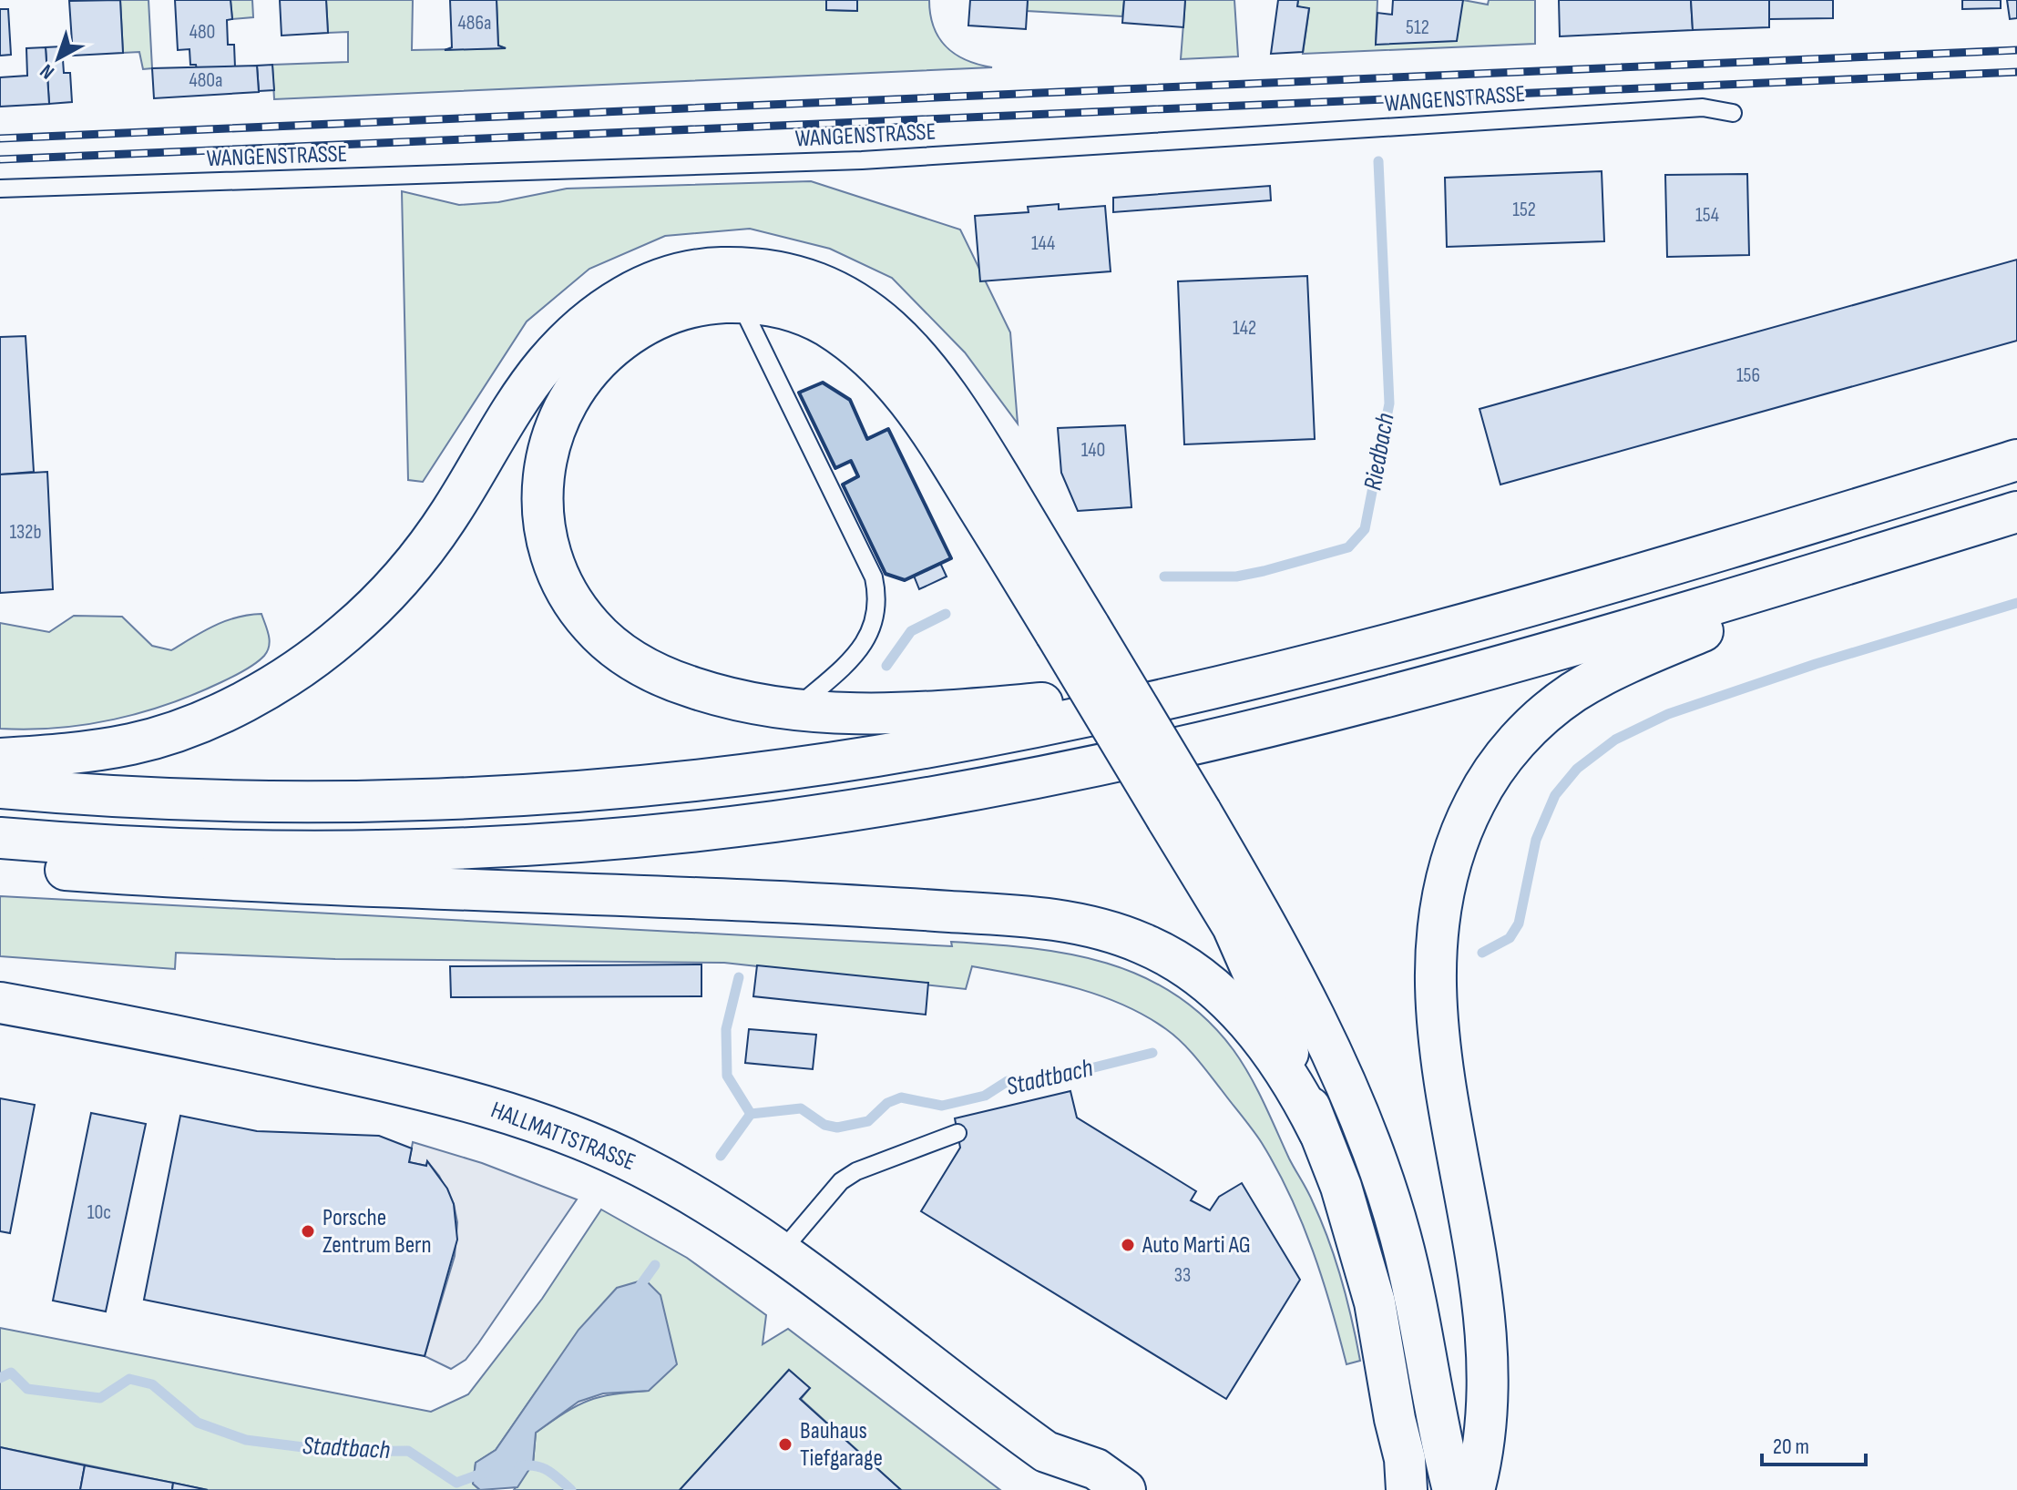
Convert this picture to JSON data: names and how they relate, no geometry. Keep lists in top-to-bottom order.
{
  "streets": {
    "main road": ["HALLMATTSTRASSE"],
    "lane": ["WANGENSTRASSE"]
  },
  "water": ["Riedbach", "Stadtbach"],
  "places": ["Porsche Zentrum Bern", "Auto Marti AG", "Bauhaus Tiefgarage"],
  "house_numbers": [
    "486a",
    "512",
    "480",
    "480a",
    "152",
    "154",
    "144",
    "142",
    "156",
    "140",
    "132b",
    "10c",
    "33"
  ],
  "scale_bar": "20 m",
  "north": "bottom left"
}
